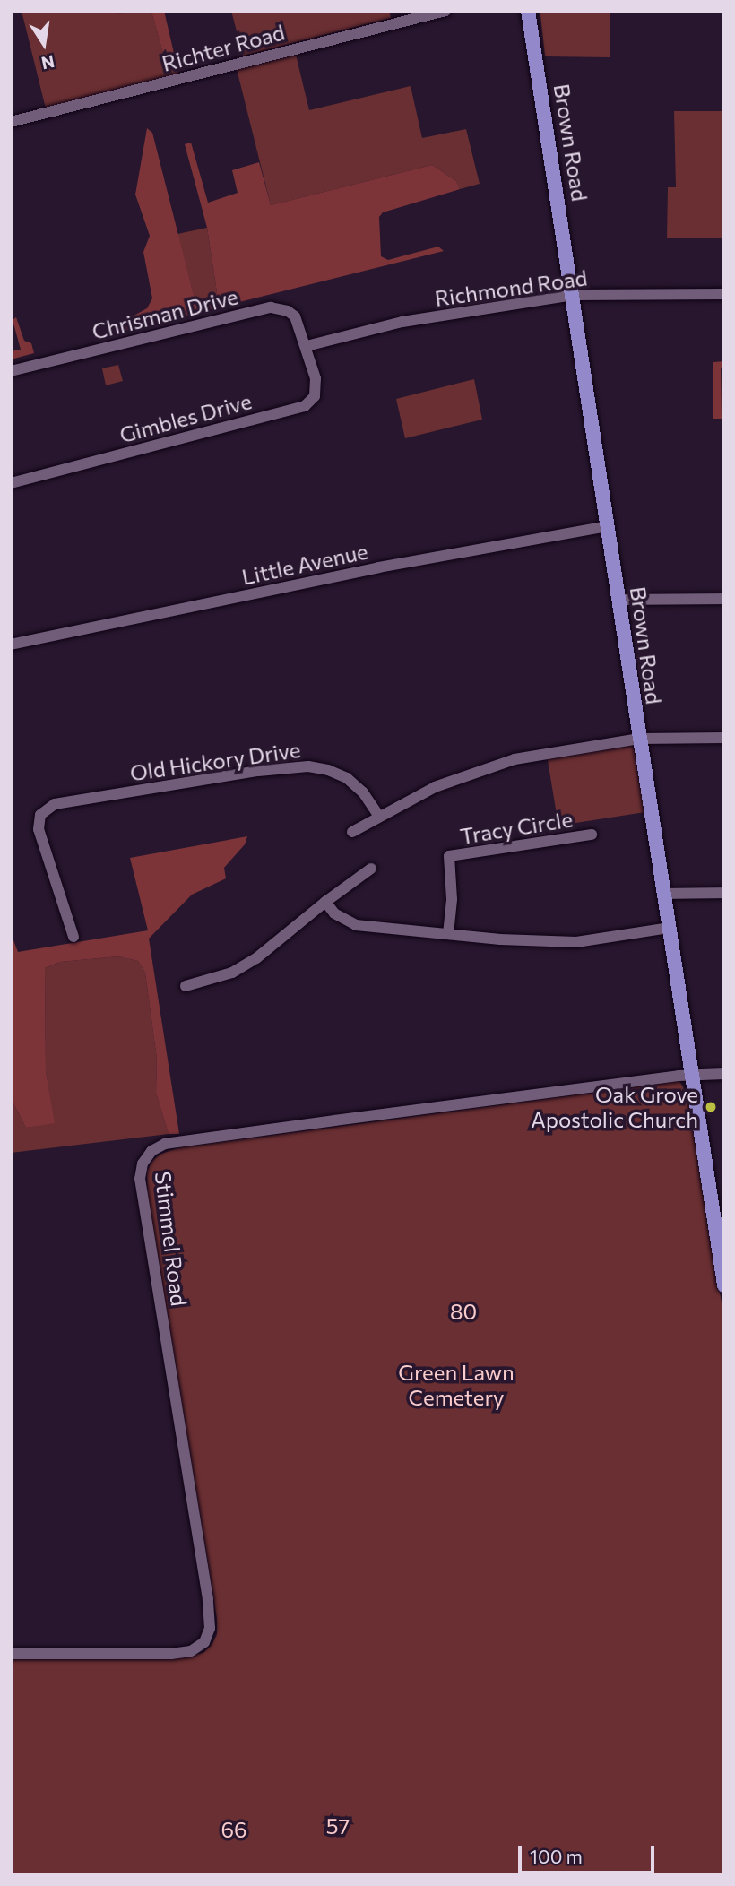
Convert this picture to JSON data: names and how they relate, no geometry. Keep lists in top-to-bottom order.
{
  "streets": {
    "main road": ["Brown Road"],
    "street": [
      "Richter Road",
      "Richmond Road",
      "Chrisman Drive",
      "Gimbles Drive",
      "Little Avenue",
      "Old Hickory Drive",
      "Tracy Circle",
      "Stimmel Road"
    ]
  },
  "crossings": [
    ["Brown Road", "Richmond Road"],
    ["Brown Road", "Little Avenue"],
    ["Brown Road", "Stimmel Road"],
    ["Richmond Road", "Chrisman Drive"],
    ["Richmond Road", "Gimbles Drive"],
    ["Chrisman Drive", "Gimbles Drive"]
  ],
  "parks": [
    "80",
    "Green Lawn Cemetery",
    "57",
    "66"
  ],
  "places": ["Oak Grove Apostolic Church"],
  "scale_bar": "100 m",
  "north": "bottom"
}
